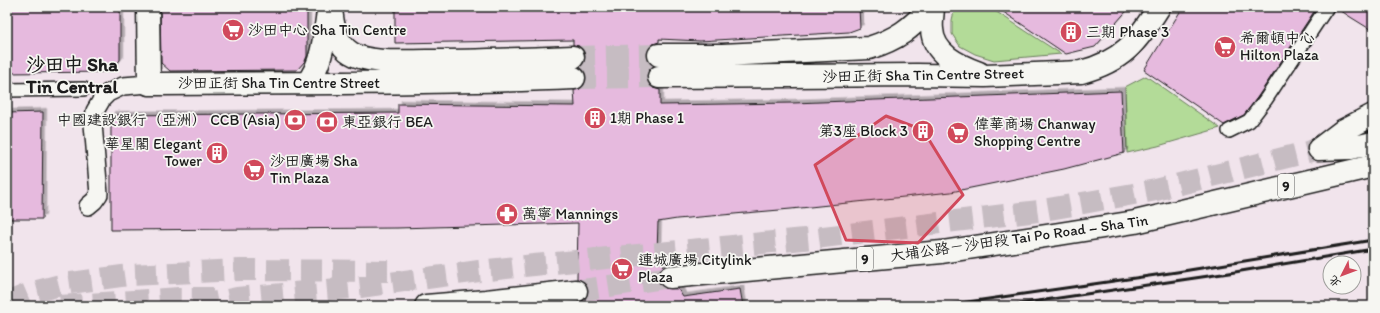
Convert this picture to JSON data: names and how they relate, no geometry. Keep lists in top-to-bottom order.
{
  "streets": {
    "main road": ["沙田正街 Sha Tin Centre Street", "9", "大埔公路－沙田段 Tai Po Road – Sha Tin"]
  },
  "districts": ["沙田中 Sha Tin Central"],
  "places": {
    "supermarket": [
      "沙田中心 Sha Tin Centre",
      "希爾頓中心 Hilton Plaza",
      "偉華商場 Chanway Shopping Centre",
      "沙田廣場 Sha Tin Plaza",
      "連城廣場 Citylink Plaza"
    ],
    "building": [
      "三期 Phase 3",
      "1期 Phase 1",
      "第3座 Block 3",
      "華星閣 Elegant Tower"
    ],
    "bank": ["中國建設銀行（亞洲） CCB (Asia)", "東亞銀行 BEA"],
    "pharmacy": ["萬寧 Mannings"]
  },
  "north": "bottom left"
}
